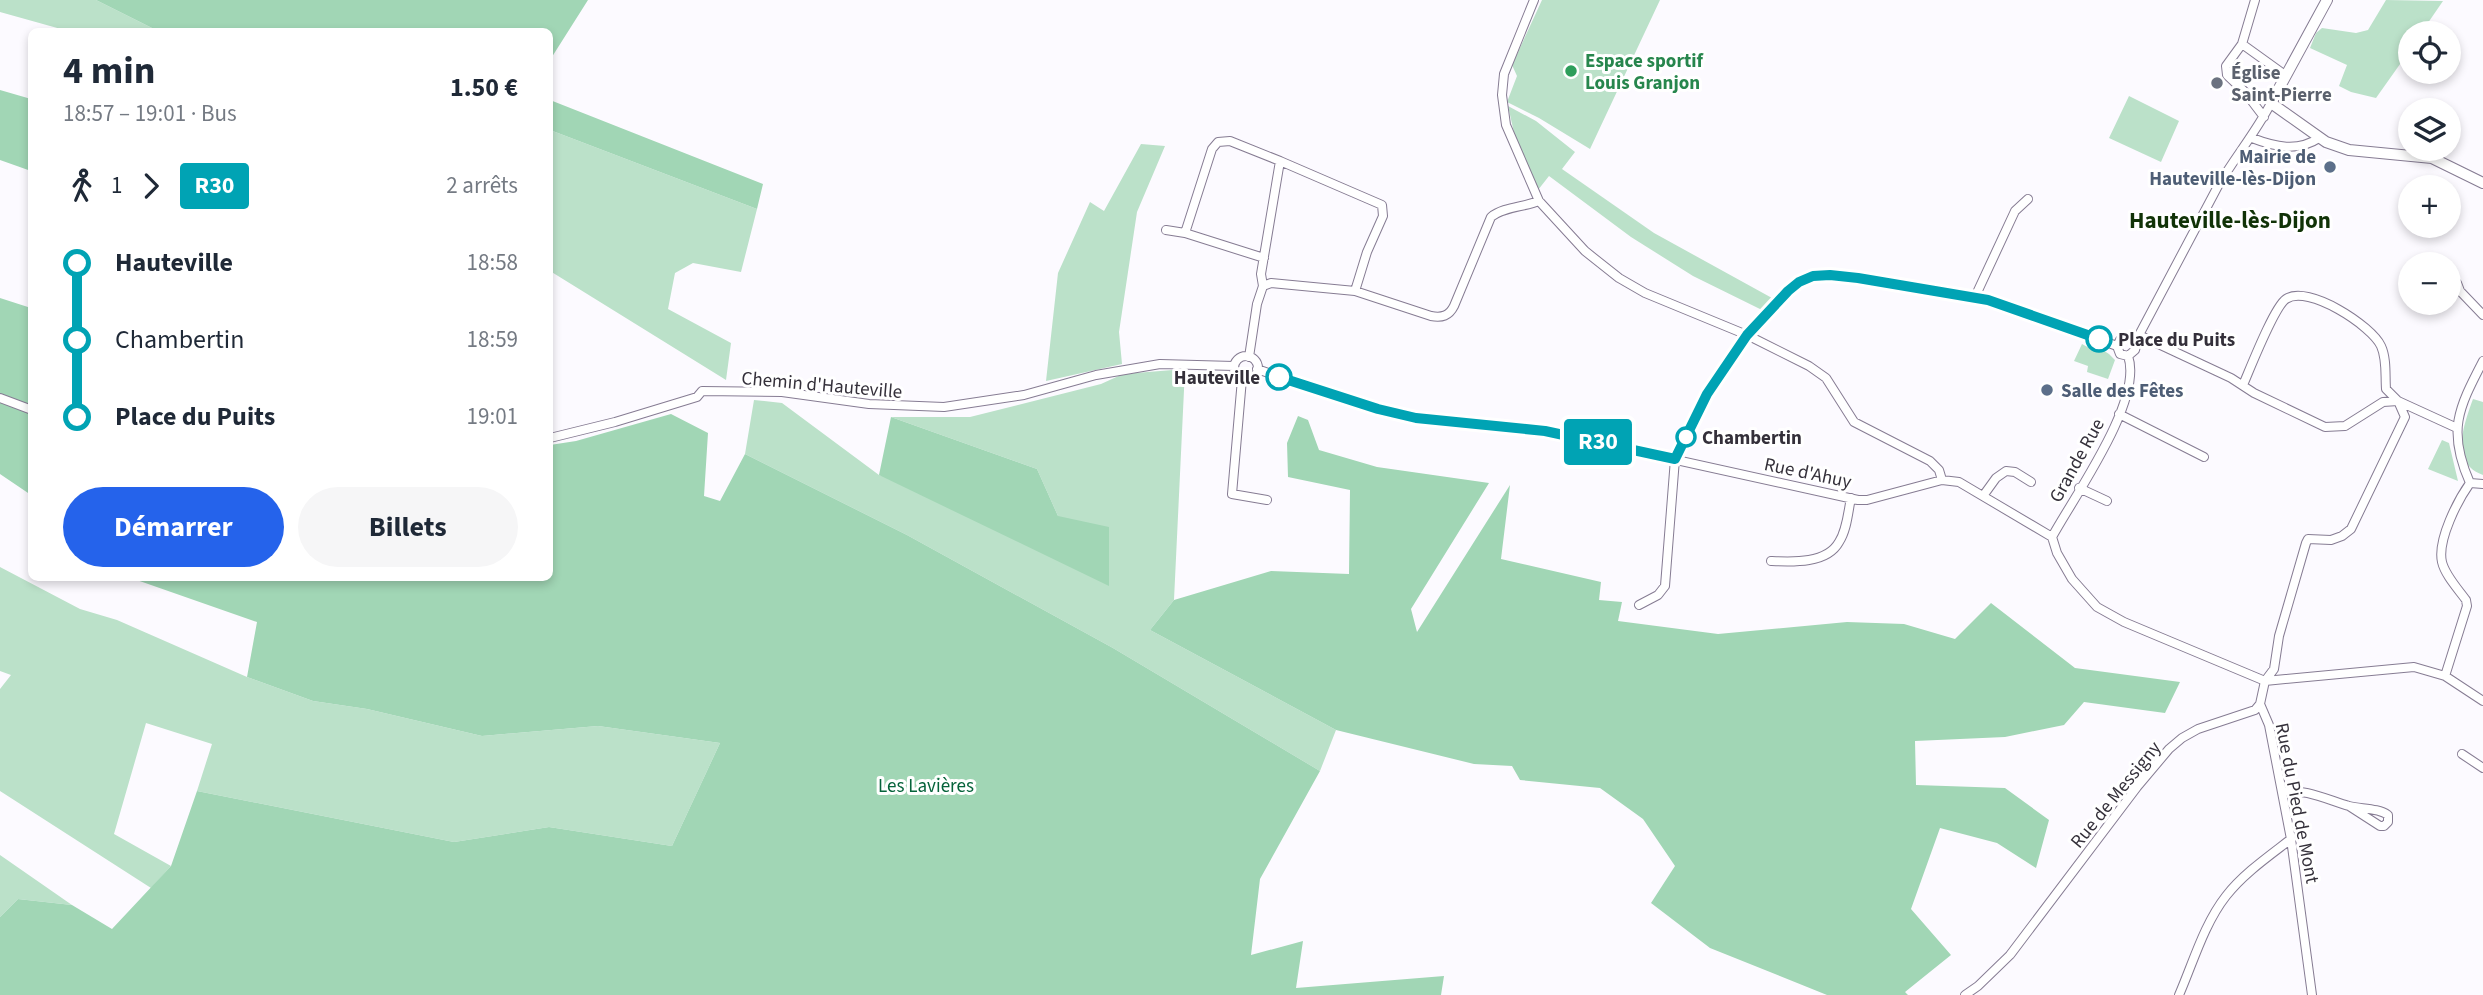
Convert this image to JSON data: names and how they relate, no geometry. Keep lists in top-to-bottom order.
{
  "streets": {
    "street": [
      "Chemin d'Hauteville",
      "Grande Rue",
      "Rue d'Ahuy",
      "Rue de Messigny",
      "Rue du Pied de Mont"
    ]
  },
  "crossings": [
    ["Chemin d'Hauteville", "Rue d'Ahuy"],
    ["Rue de Messigny", "Rue du Pied de Mont"]
  ],
  "districts": ["Hauteville-lès-Dijon"],
  "parks": ["Les Lavières"],
  "places": [
    "Espace sportif Louis Granjon",
    "Église Saint-Pierre",
    "Mairie de Hauteville-lès-Dijon",
    "Place du Puits",
    "Hauteville",
    "Salle des Fêtes",
    "Chambertin"
  ],
  "lines": ["bus line R30"],
  "page": {
    "on_map": "R30",
    "map_buttons": ["+", "−"],
    "heading": ["4 min", "18:57 – 19:01 · Bus", "1.50 €"],
    "legs": ["1", "R30", "2 arrêts"],
    "list": [
      {
        "name": "Hauteville",
        "value": "18:58"
      },
      {
        "name": "Chambertin",
        "value": "18:59"
      },
      {
        "name": "Place du Puits",
        "value": "19:01"
      }
    ],
    "buttons": ["Démarrer", "Billets"]
  }
}
